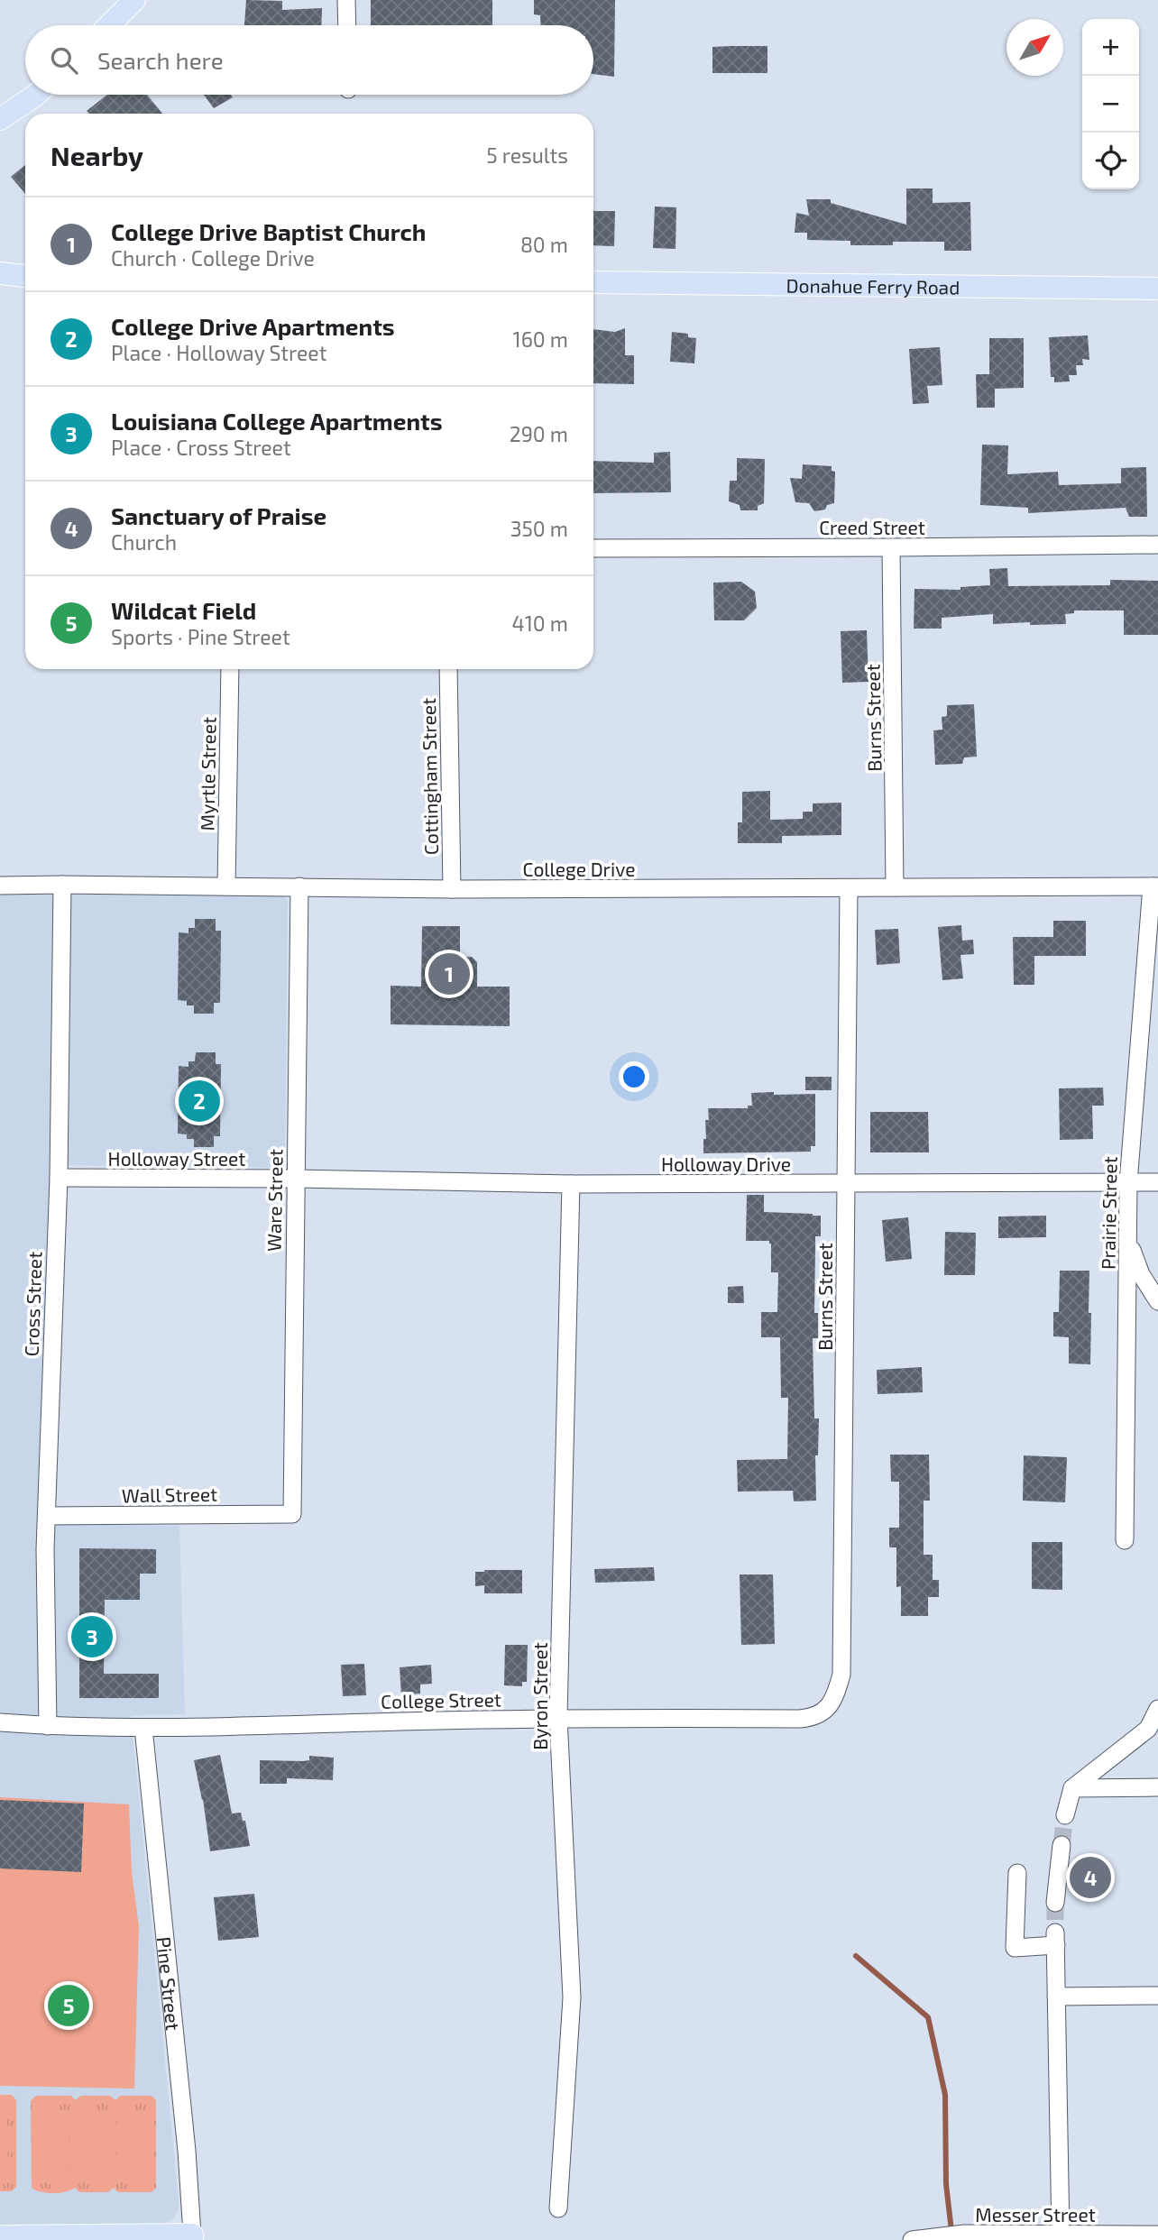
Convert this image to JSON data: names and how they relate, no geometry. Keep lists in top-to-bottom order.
{
  "streets": {
    "main road": ["Donahue Ferry Road"],
    "street": [
      "Creed Street",
      "Burns Street",
      "Myrtle Street",
      "Cottingham Street",
      "College Drive",
      "Holloway Street",
      "Holloway Drive",
      "Ware Street",
      "Prairie Street",
      "Cross Street",
      "Wall Street",
      "Byron Street",
      "College Street",
      "Pine Street",
      "Messer Street"
    ]
  },
  "crossings": [
    ["Creed Street", "Burns Street"],
    ["Burns Street", "College Drive"],
    ["Burns Street", "Holloway Drive"],
    ["Burns Street", "College Street"],
    ["Myrtle Street", "College Drive"],
    ["Cottingham Street", "College Drive"],
    ["College Drive", "Ware Street"],
    ["College Drive", "Prairie Street"],
    ["College Drive", "Cross Street"],
    ["Holloway Street", "Holloway Drive"],
    ["Holloway Street", "Ware Street"],
    ["Holloway Street", "Cross Street"],
    ["Holloway Drive", "Ware Street"],
    ["Holloway Drive", "Prairie Street"],
    ["Holloway Drive", "Byron Street"],
    ["Ware Street", "Wall Street"],
    ["Cross Street", "Wall Street"],
    ["Cross Street", "College Street"],
    ["Byron Street", "College Street"],
    ["College Street", "Pine Street"]
  ],
  "north": "top right",
  "page": {
    "map_buttons": ["+", "−"],
    "search": "Search here",
    "heading": ["Nearby", "5 results"],
    "list": [
      {
        "mark": "1",
        "name": "College Drive Baptist Church",
        "note": "Church · College Drive",
        "value": "80 m"
      },
      {
        "mark": "2",
        "name": "College Drive Apartments",
        "note": "Place · Holloway Street",
        "value": "160 m"
      },
      {
        "mark": "3",
        "name": "Louisiana College Apartments",
        "note": "Place · Cross Street",
        "value": "290 m"
      },
      {
        "mark": "4",
        "name": "Sanctuary of Praise",
        "note": "Church",
        "value": "350 m"
      },
      {
        "mark": "5",
        "name": "Wildcat Field",
        "note": "Sports · Pine Street",
        "value": "410 m"
      }
    ],
    "pins": [
      "1",
      "2",
      "3",
      "4",
      "5"
    ]
  }
}
